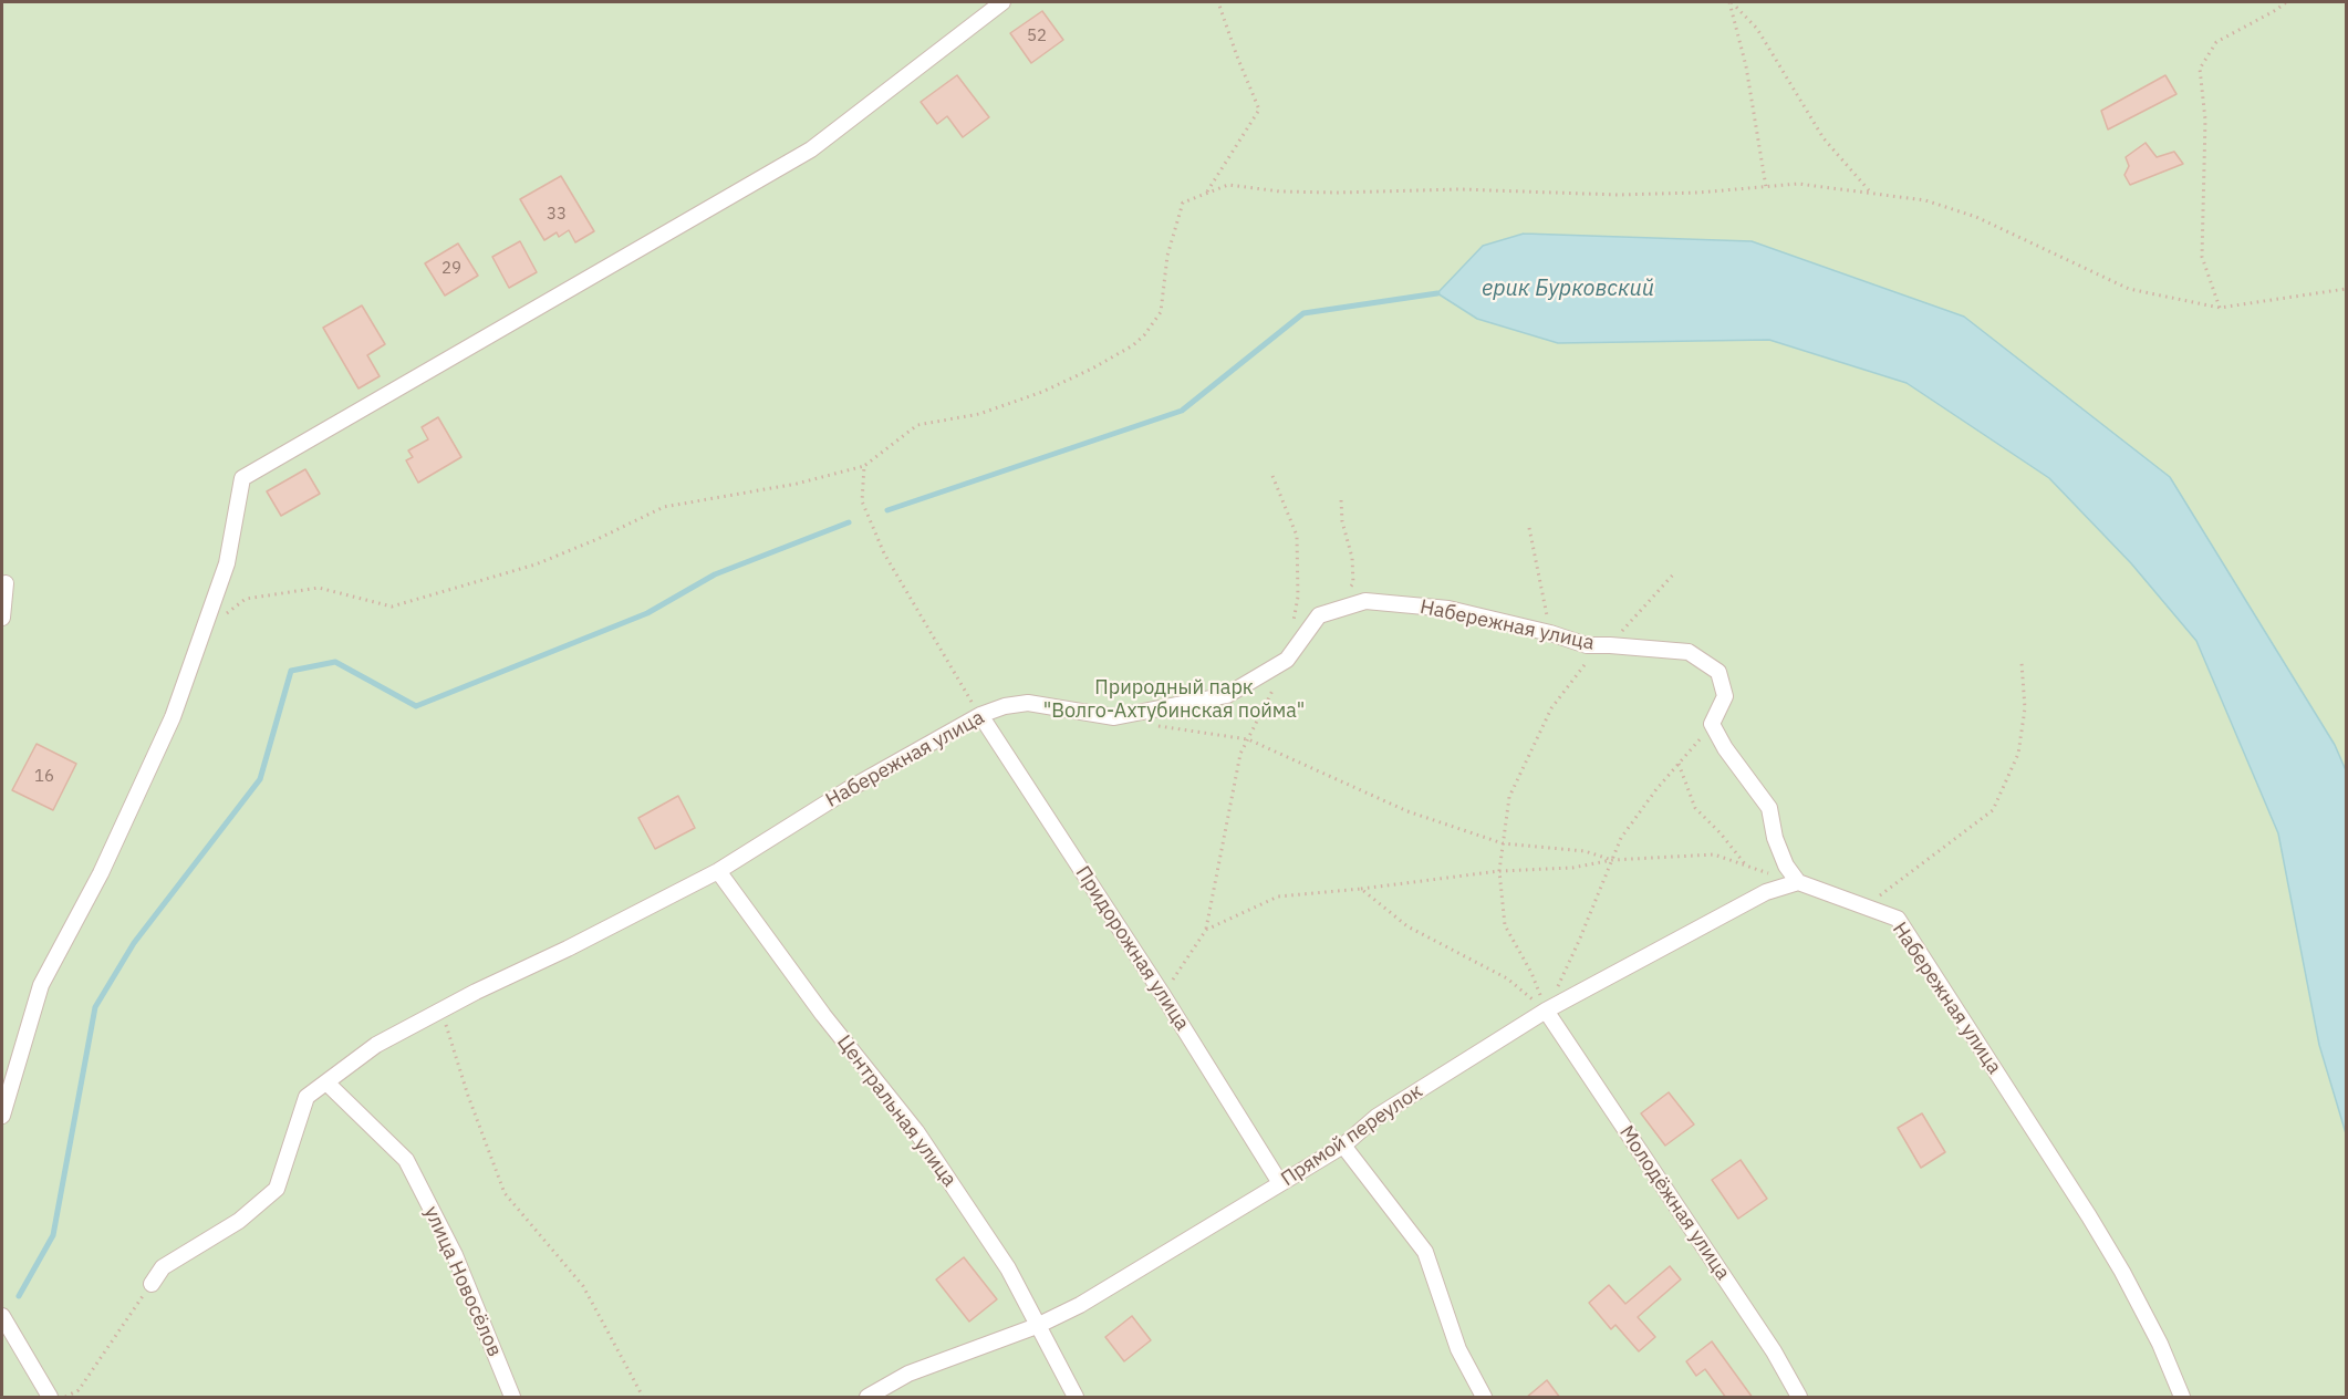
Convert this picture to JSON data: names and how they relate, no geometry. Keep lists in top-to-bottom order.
{
  "streets": {
    "street": [
      "Набережная улица",
      "Придорожная улица",
      "Центральная улица",
      "Прямой переулок",
      "Молодёжная улица",
      "улица Новосёлов"
    ]
  },
  "crossings": [
    ["Набережная улица", "Придорожная улица"],
    ["Набережная улица", "Центральная улица"],
    ["Набережная улица", "Прямой переулок"],
    ["Набережная улица", "улица Новосёлов"],
    ["Придорожная улица", "Прямой переулок"],
    ["Центральная улица", "Прямой переулок"],
    ["Прямой переулок", "Молодёжная улица"]
  ],
  "water": ["ерик Бурковский"],
  "parks": ["Природный парк \"Волго-Ахтубинская пойма\""],
  "house_numbers": [
    "52",
    "33",
    "29",
    "16"
  ]
}
